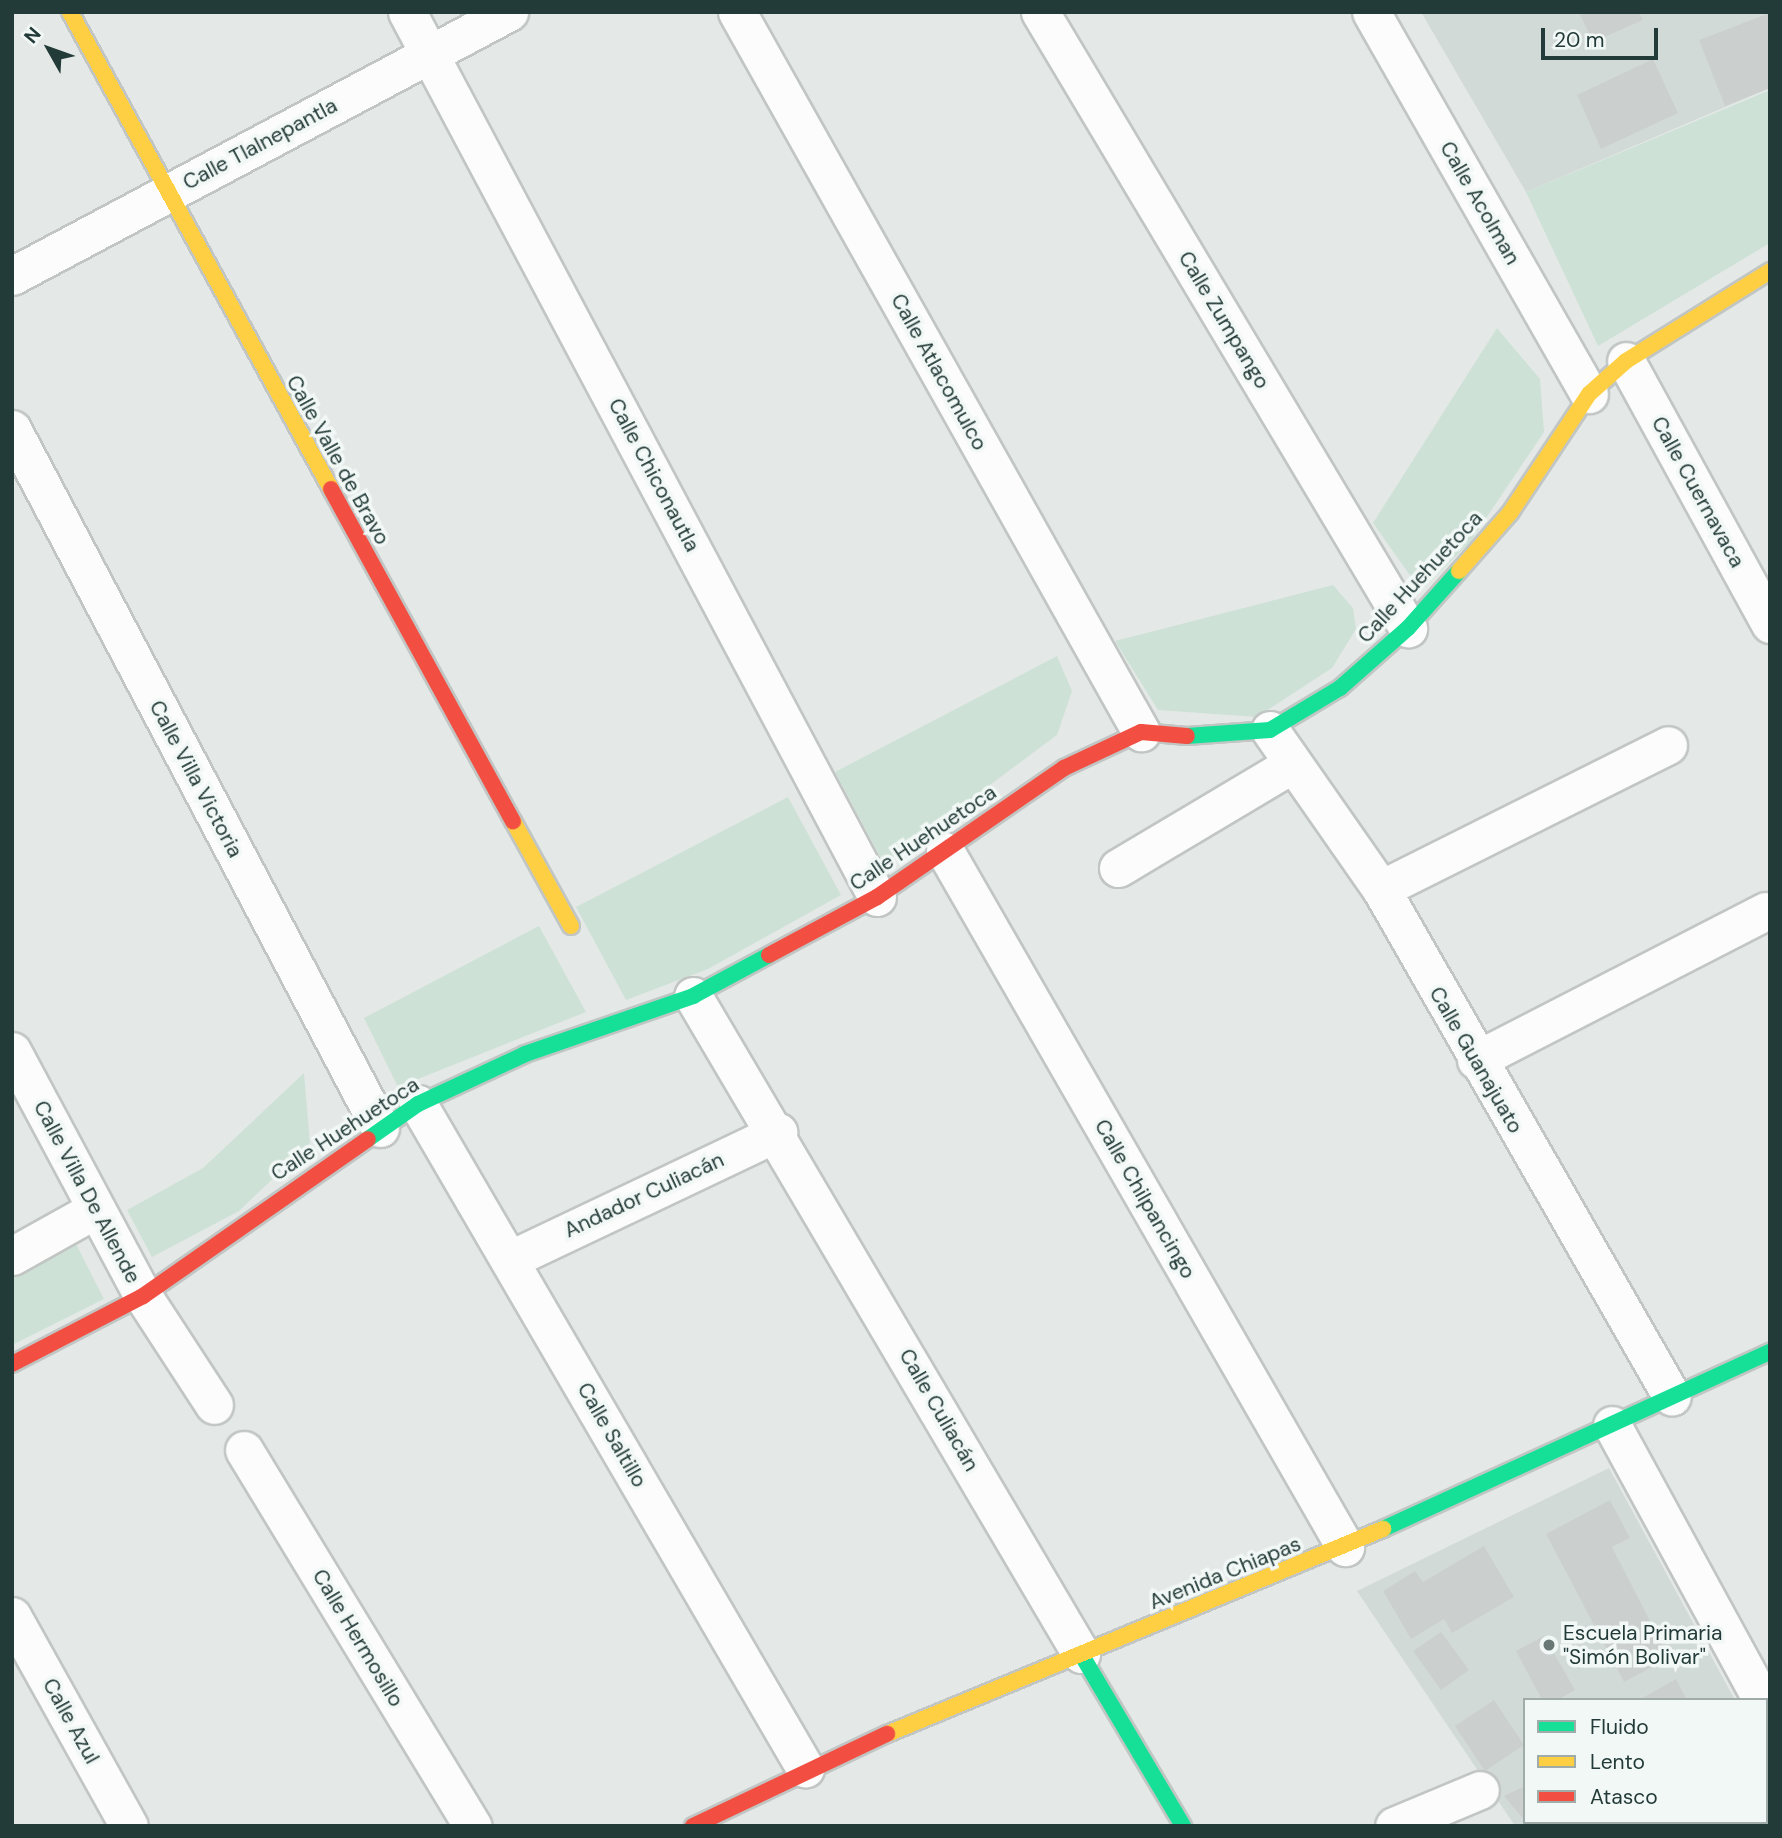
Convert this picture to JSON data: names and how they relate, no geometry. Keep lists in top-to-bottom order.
{
  "streets": {
    "street": [
      "Calle Tlalnepantla",
      "Calle Acolman",
      "Calle Zumpango",
      "Calle Atlacomulco",
      "Calle Valle de Bravo",
      "Calle Chiconautla",
      "Calle Cuernavaca",
      "Calle Huehuetoca",
      "Calle Villa Victoria",
      "Calle Guanajuato",
      "Calle Villa De Allende",
      "Andador Culiacán",
      "Calle Chilpancingo",
      "Calle Culiacán",
      "Calle Saltillo",
      "Avenida Chiapas",
      "Calle Hermosillo",
      "Calle Azul"
    ]
  },
  "crossings": [
    ["Calle Tlalnepantla", "Calle Valle de Bravo"],
    ["Calle Tlalnepantla", "Calle Chiconautla"],
    ["Calle Acolman", "Calle Huehuetoca"],
    ["Calle Zumpango", "Calle Huehuetoca"],
    ["Calle Atlacomulco", "Calle Huehuetoca"],
    ["Calle Chiconautla", "Calle Huehuetoca"],
    ["Calle Cuernavaca", "Calle Huehuetoca"],
    ["Calle Huehuetoca", "Calle Villa Victoria"],
    ["Calle Huehuetoca", "Calle Guanajuato"],
    ["Calle Huehuetoca", "Calle Villa De Allende"],
    ["Calle Huehuetoca", "Calle Chilpancingo"],
    ["Calle Huehuetoca", "Calle Culiacán"],
    ["Calle Huehuetoca", "Calle Saltillo"],
    ["Calle Guanajuato", "Avenida Chiapas"],
    ["Andador Culiacán", "Calle Culiacán"],
    ["Andador Culiacán", "Calle Saltillo"],
    ["Calle Chilpancingo", "Avenida Chiapas"],
    ["Calle Culiacán", "Avenida Chiapas"],
    ["Calle Saltillo", "Avenida Chiapas"]
  ],
  "places": ["Escuela Primaria \"Simón Bolivar\""],
  "legend": ["Fluido", "Lento", "Atasco"],
  "scale_bar": "20 m",
  "north": "top left"
}
